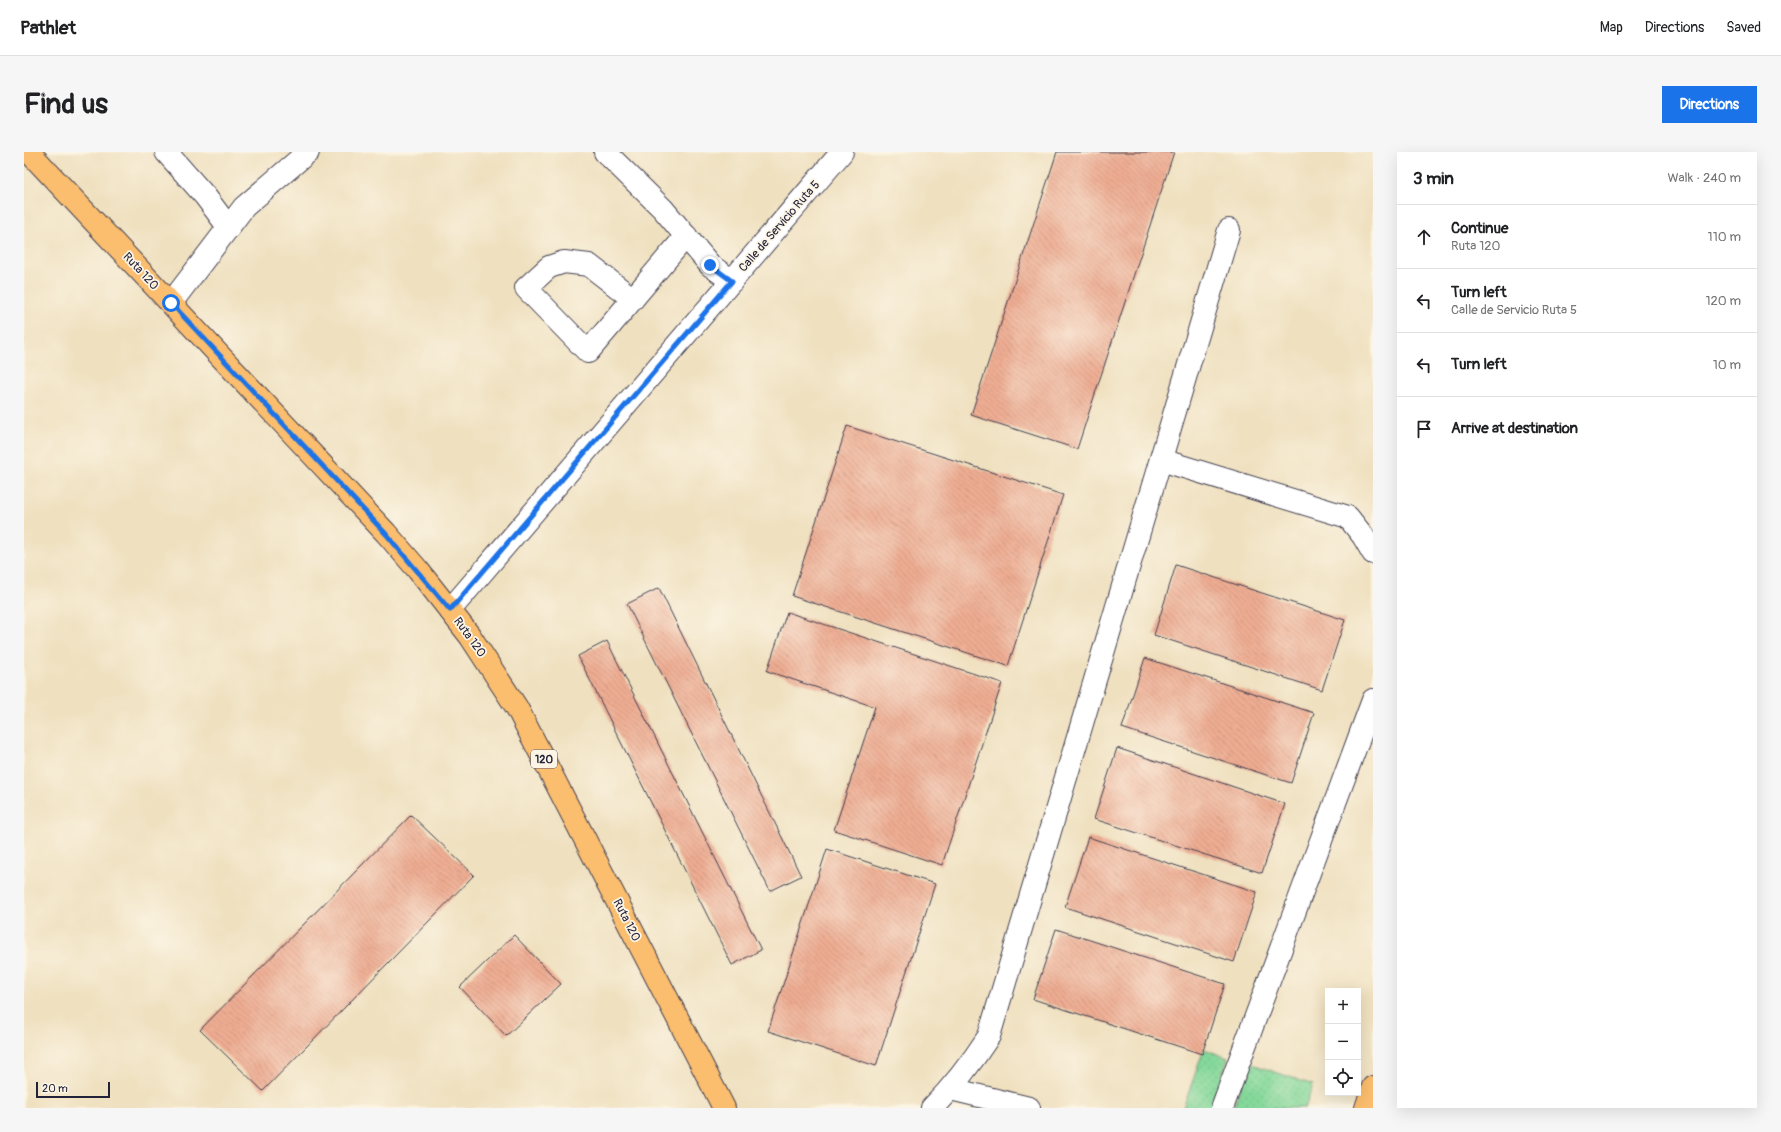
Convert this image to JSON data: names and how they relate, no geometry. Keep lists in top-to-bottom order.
{
  "streets": {
    "main road": ["Ruta 120", "120"],
    "street": ["Calle de Servicio Ruta 5"]
  },
  "crossings": [
    ["Calle de Servicio Ruta 5", "Ruta 120"]
  ],
  "scale_bar": "20 m",
  "page": {
    "header": "Pathlet",
    "nav": ["Map", "Directions", "Saved"],
    "buttons": "Directions",
    "title": "Find us",
    "heading": ["3 min", "Walk · 240 m"],
    "list": [
      ["Continue", "Ruta 120", "110 m"],
      ["Turn left", "Calle de Servicio Ruta 5", "120 m"],
      ["Turn left", "10 m"],
      "Arrive at destination"
    ],
    "map_buttons": ["+", "−"],
    "scale": "20 m"
  }
}
